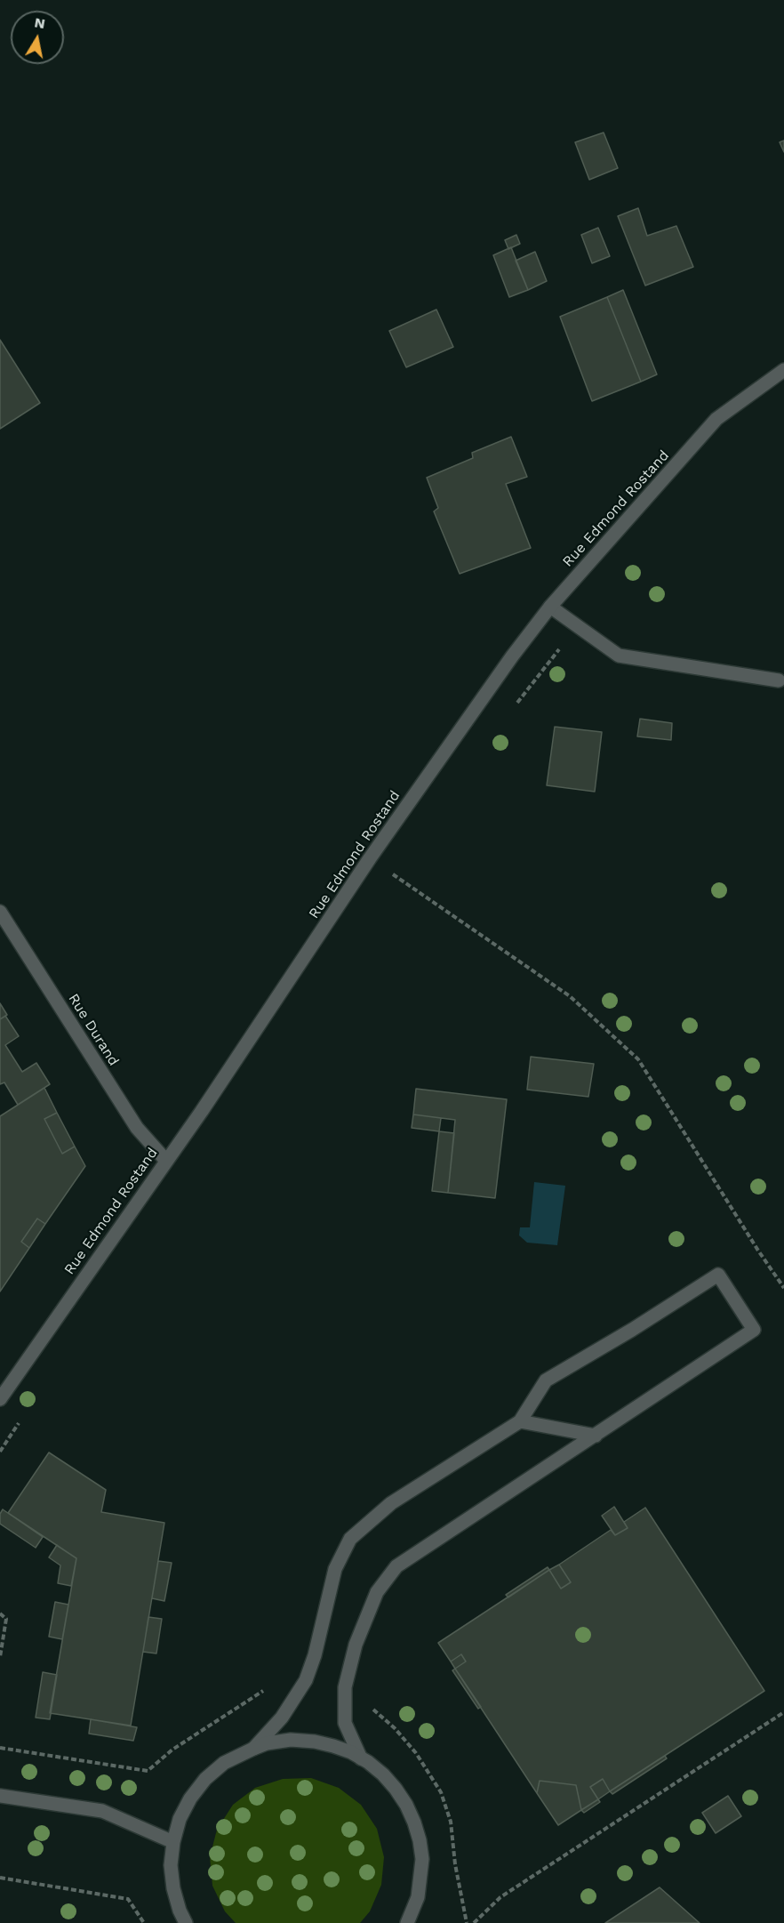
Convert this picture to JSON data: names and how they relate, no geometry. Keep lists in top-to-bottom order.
{
  "streets": {
    "street": ["Rue Edmond Rostand", "Rue Durand"]
  },
  "crossings": [
    ["Rue Edmond Rostand", "Rue Durand"]
  ],
  "north": "top"
}
